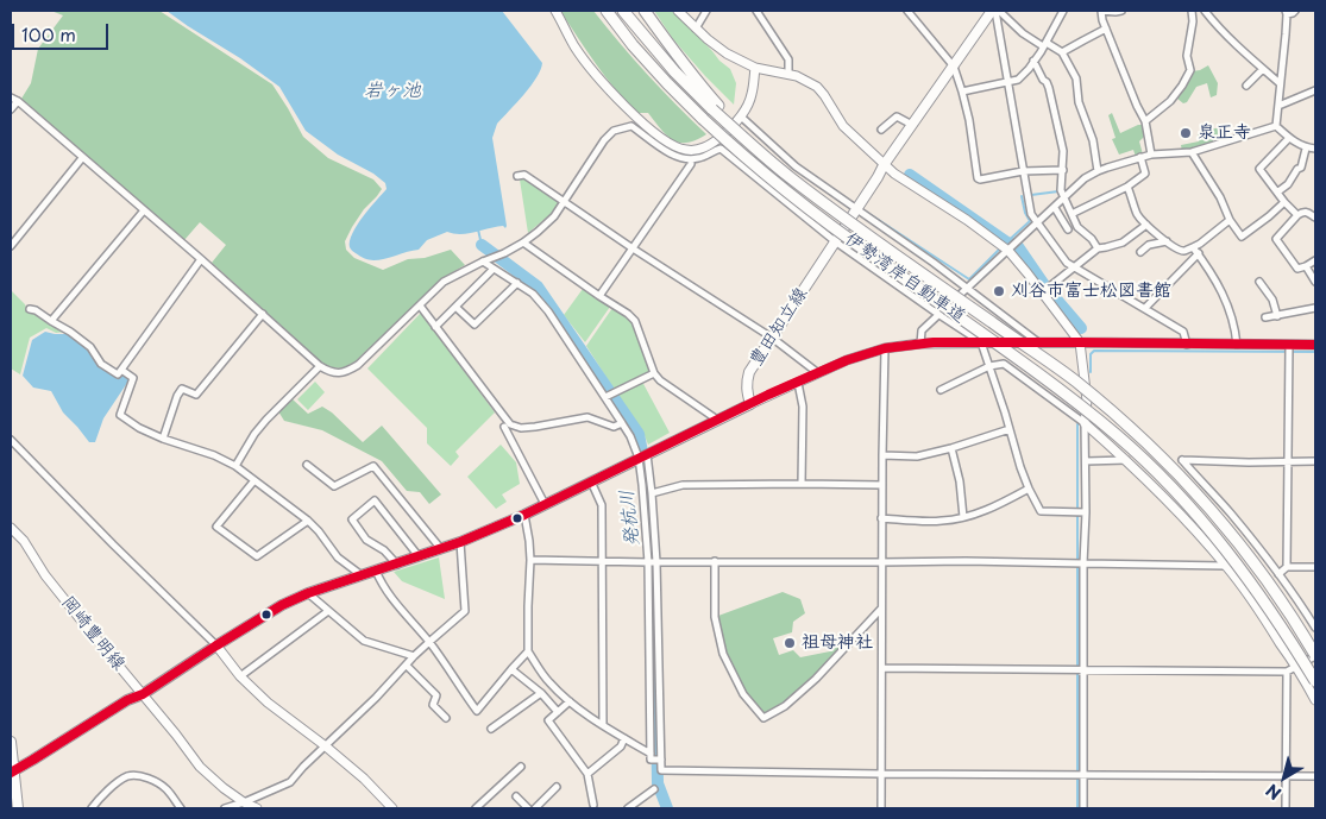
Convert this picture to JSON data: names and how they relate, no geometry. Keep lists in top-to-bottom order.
{
  "streets": {
    "highway": ["伊勢湾岸自動車道"],
    "main road": ["豊田知立線"],
    "street": ["岡崎豊明線"]
  },
  "water": ["岩ヶ池", "発杭川"],
  "places": ["泉正寺", "刈谷市富士松図書館", "祖母神社"],
  "scale_bar": "100 m",
  "north": "bottom left"
}
